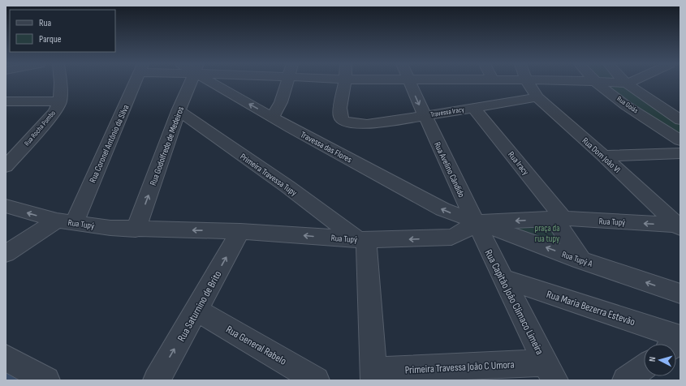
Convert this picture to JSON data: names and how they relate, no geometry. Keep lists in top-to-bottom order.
{
  "streets": {
    "street": [
      "Rua Goiás",
      "Travessa Iracy",
      "Rua Rocha Pombo",
      "Rua Coronel Antônio da Silva",
      "Rua Godolfredo de Medeiros",
      "Travessa das Flores",
      "Rua Dom João VI",
      "Rua Iracy",
      "Rua Avelino Cândido",
      "Primeira Travessa Tupy",
      "Rua Tupý",
      "Rua Tupý A",
      "Rua Capitão João Climaco Limeira",
      "Rua Saturnino de Brito",
      "Rua Maria Bezerra Estevão",
      "Rua General Rabelo",
      "Primeira Travessa João C Umora"
    ]
  },
  "crossings": [
    ["Travessa Iracy", "Rua Dom João VI"],
    ["Travessa Iracy", "Rua Iracy"],
    ["Travessa Iracy", "Rua Avelino Cândido"],
    ["Rua Coronel Antônio da Silva", "Rua Tupý"],
    ["Rua Godolfredo de Medeiros", "Primeira Travessa Tupy"],
    ["Rua Godolfredo de Medeiros", "Rua Tupý"],
    ["Travessa das Flores", "Rua Avelino Cândido"],
    ["Travessa das Flores", "Rua Tupý"],
    ["Travessa das Flores", "Rua Tupý A"],
    ["Travessa das Flores", "Rua Capitão João Climaco Limeira"],
    ["Rua Dom João VI", "Rua Tupý"],
    ["Rua Iracy", "Rua Tupý"],
    ["Rua Iracy", "Rua Tupý A"],
    ["Rua Avelino Cândido", "Rua Tupý"],
    ["Rua Avelino Cândido", "Rua Tupý A"],
    ["Rua Avelino Cândido", "Rua Capitão João Climaco Limeira"],
    ["Primeira Travessa Tupy", "Rua Tupý"],
    ["Rua Tupý", "Rua Tupý A"],
    ["Rua Tupý", "Rua Capitão João Climaco Limeira"],
    ["Rua Tupý", "Rua Saturnino de Brito"],
    ["Rua Tupý A", "Rua Capitão João Climaco Limeira"],
    ["Rua Capitão João Climaco Limeira", "Rua Maria Bezerra Estevão"],
    ["Rua Capitão João Climaco Limeira", "Primeira Travessa João C Umora"],
    ["Rua Saturnino de Brito", "Rua General Rabelo"]
  ],
  "one_way": [
    "Rua Godolfredo de Medeiros",
    "Travessa das Flores",
    "Rua Tupý",
    "Rua Saturnino de Brito"
  ],
  "parks": ["praça da rua tupy"],
  "legend": ["Rua", "Parque"],
  "north": "left"
}
